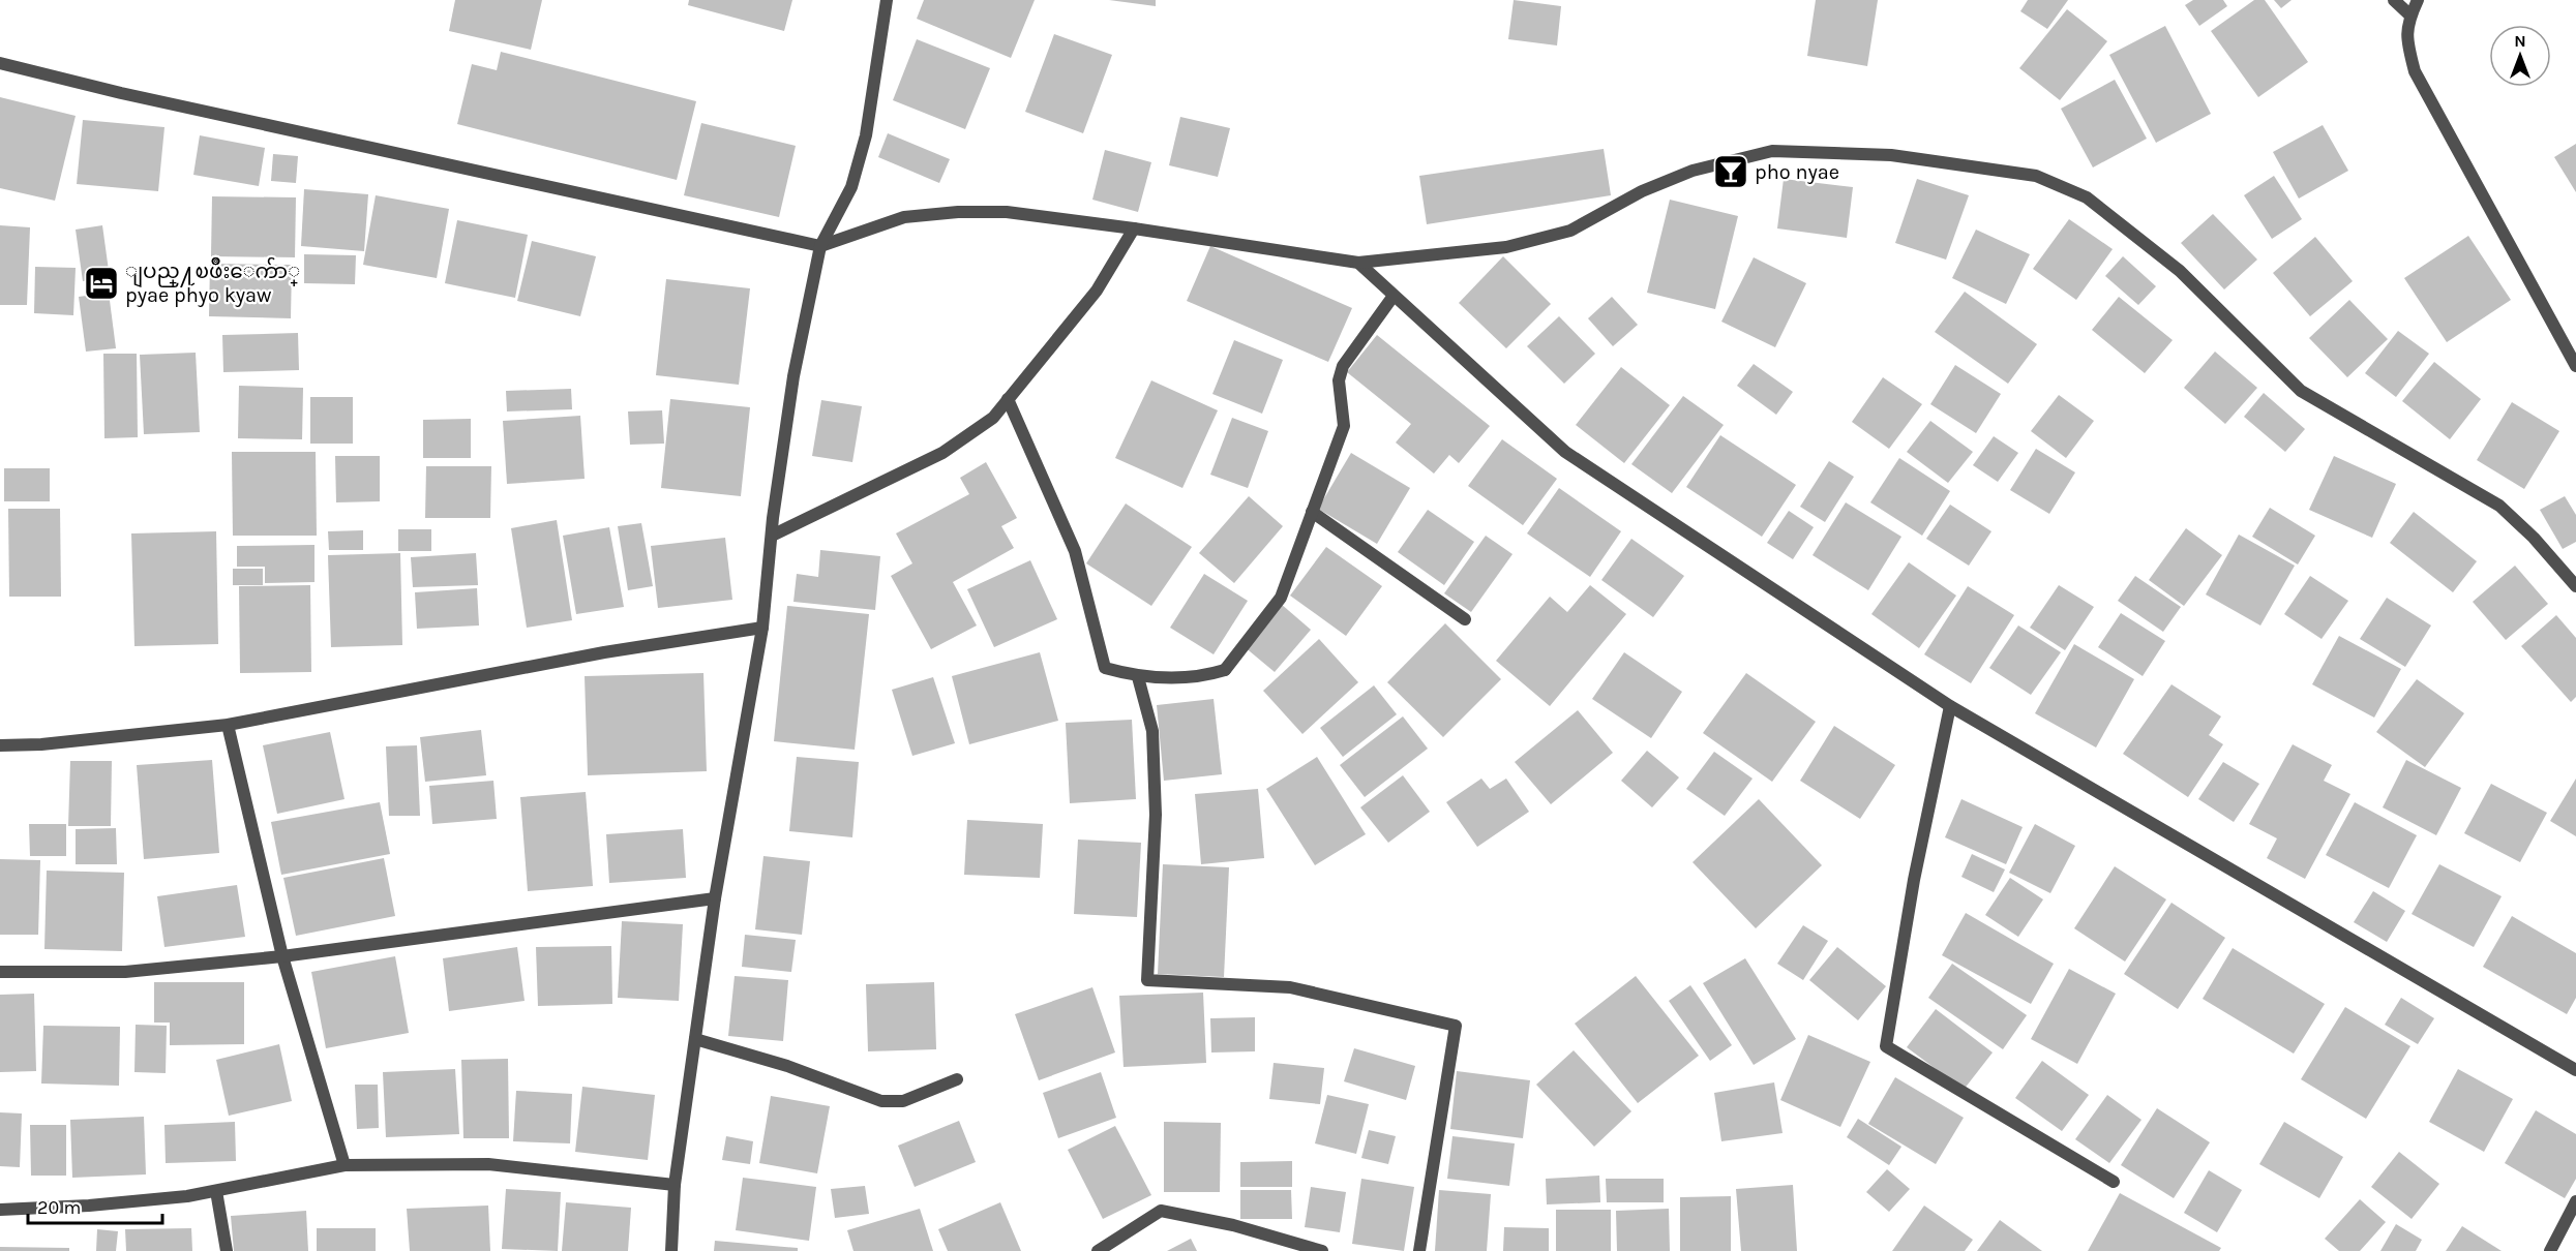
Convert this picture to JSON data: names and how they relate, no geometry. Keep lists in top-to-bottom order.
{
  "places": {
    "bar": ["pho nyae"],
    "hotel": ["ျပည္႔ၿဖိဳးေက်ာ္ pyae phyo kyaw"]
  },
  "scale_bar": "20 m",
  "north": "top"
}
